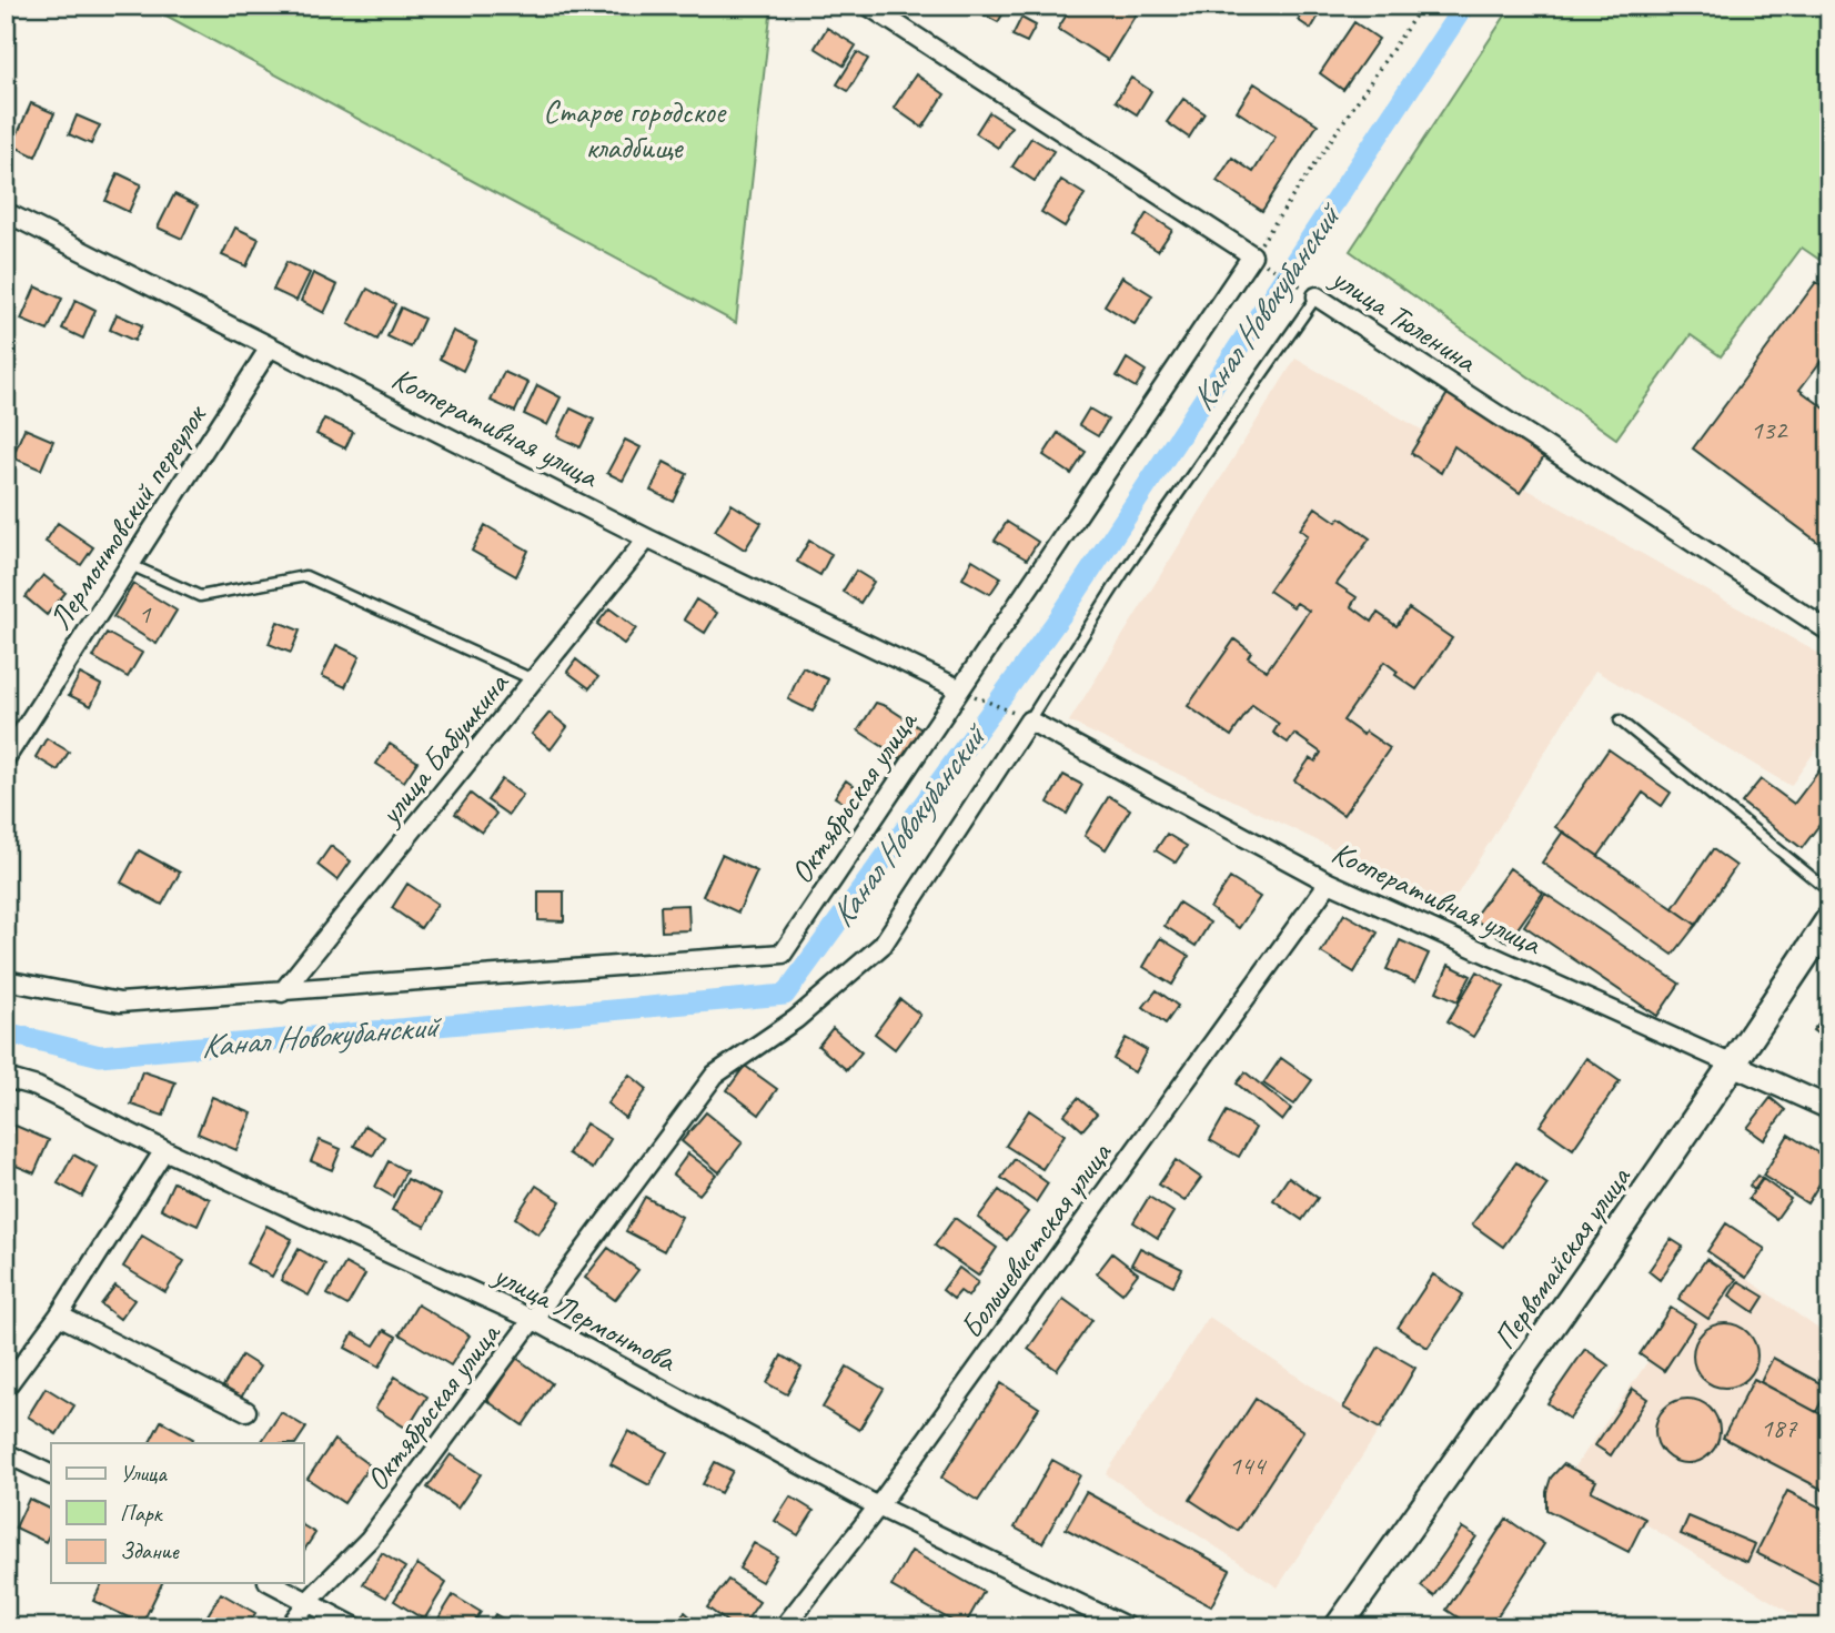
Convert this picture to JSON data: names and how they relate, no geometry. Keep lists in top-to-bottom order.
{
  "streets": {
    "main road": ["Первомайская улица"],
    "street": [
      "улица Тюленина",
      "Кооперативная улица",
      "Лермонтовский переулок",
      "улица Бабушкина",
      "Октябрьская улица",
      "Большевистская улица",
      "улица Лермонтова"
    ]
  },
  "crossings": [
    ["улица Тюленина", "Октябрьская улица"],
    ["Кооперативная улица", "Лермонтовский переулок"],
    ["Кооперативная улица", "улица Бабушкина"],
    ["Кооперативная улица", "Октябрьская улица"],
    ["Кооперативная улица", "Большевистская улица"],
    ["Кооперативная улица", "Первомайская улица"],
    ["улица Бабушкина", "Октябрьская улица"],
    ["Октябрьская улица", "улица Лермонтова"],
    ["Большевистская улица", "улица Лермонтова"]
  ],
  "water": ["Канал Новокубанский"],
  "parks": ["Старое городское кладбище"],
  "house_numbers": [
    "132",
    "1",
    "187",
    "144"
  ],
  "legend": ["Улица", "Парк", "Здание"]
}
